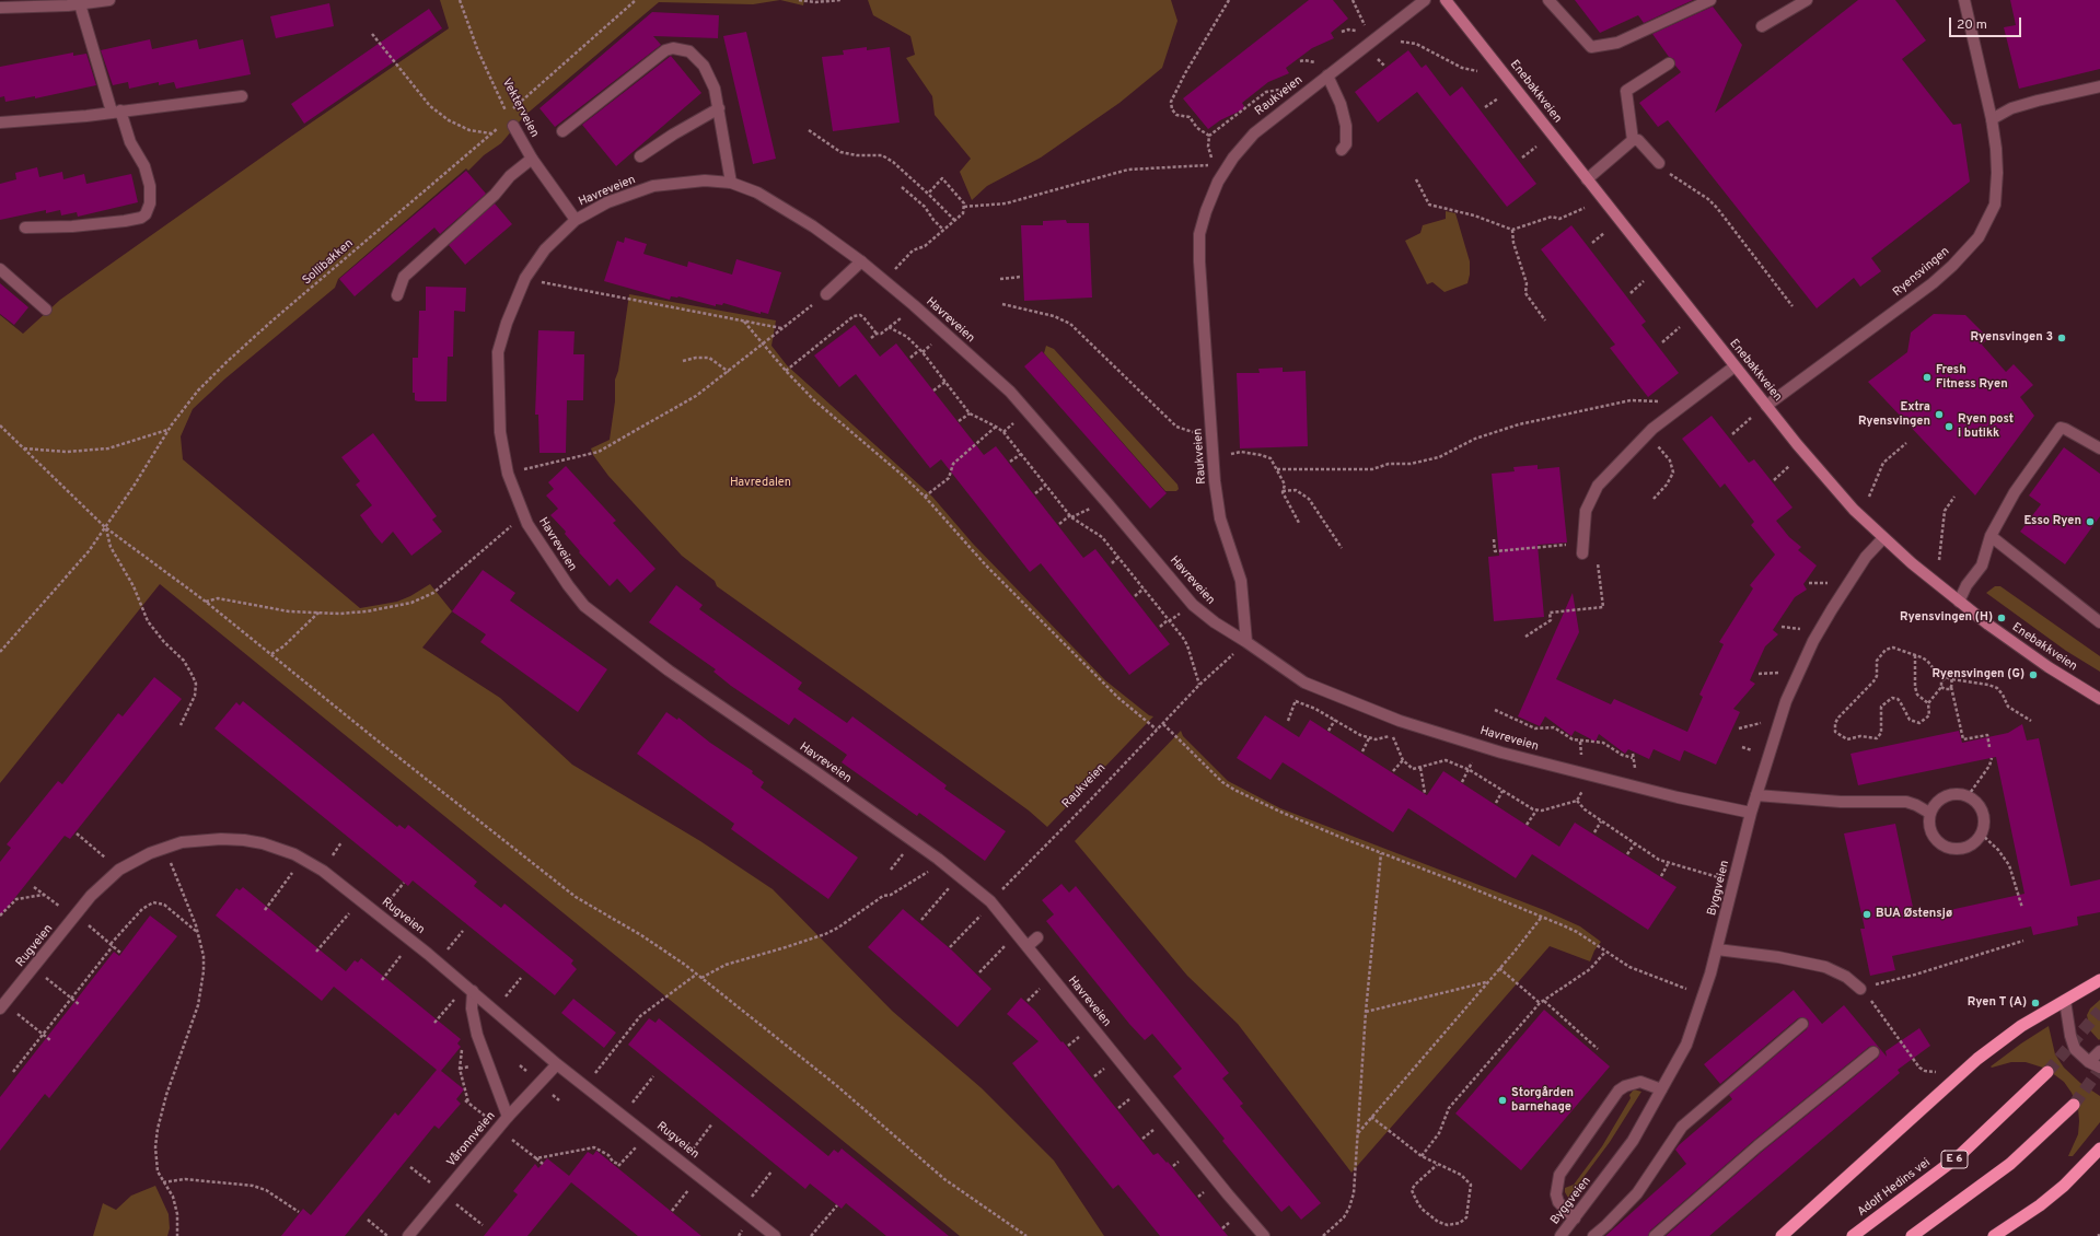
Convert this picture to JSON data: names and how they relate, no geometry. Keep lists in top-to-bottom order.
{
  "streets": {
    "highway": ["E 6", "Adolf Hedins vei"],
    "main road": ["Enebakkveien"],
    "street": [
      "Raukveien",
      "Vekterveien",
      "Havreveien",
      "Ryensvingen",
      "Byggveien",
      "Rugveien",
      "Våronnveien"
    ],
    "path": ["Sollibakken"]
  },
  "crossings": [
    ["Enebakkveien", "Ryensvingen"],
    ["Enebakkveien", "Byggveien"],
    ["Raukveien", "Havreveien"],
    ["Vekterveien", "Havreveien"],
    ["Vekterveien", "Sollibakken"],
    ["Havreveien", "Byggveien"],
    ["Rugveien", "Våronnveien"]
  ],
  "parks": ["Havredalen"],
  "places": [
    "Ryensvingen 3",
    "Fresh Fitness Ryen",
    "Extra Ryensvingen",
    "Ryen post i butikk",
    "Esso Ryen",
    "Ryensvingen (H)",
    "Ryensvingen (G)",
    "BUA Østensjø",
    "Ryen T (A)",
    "Storgården barnehage"
  ],
  "scale_bar": "20 m"
}
